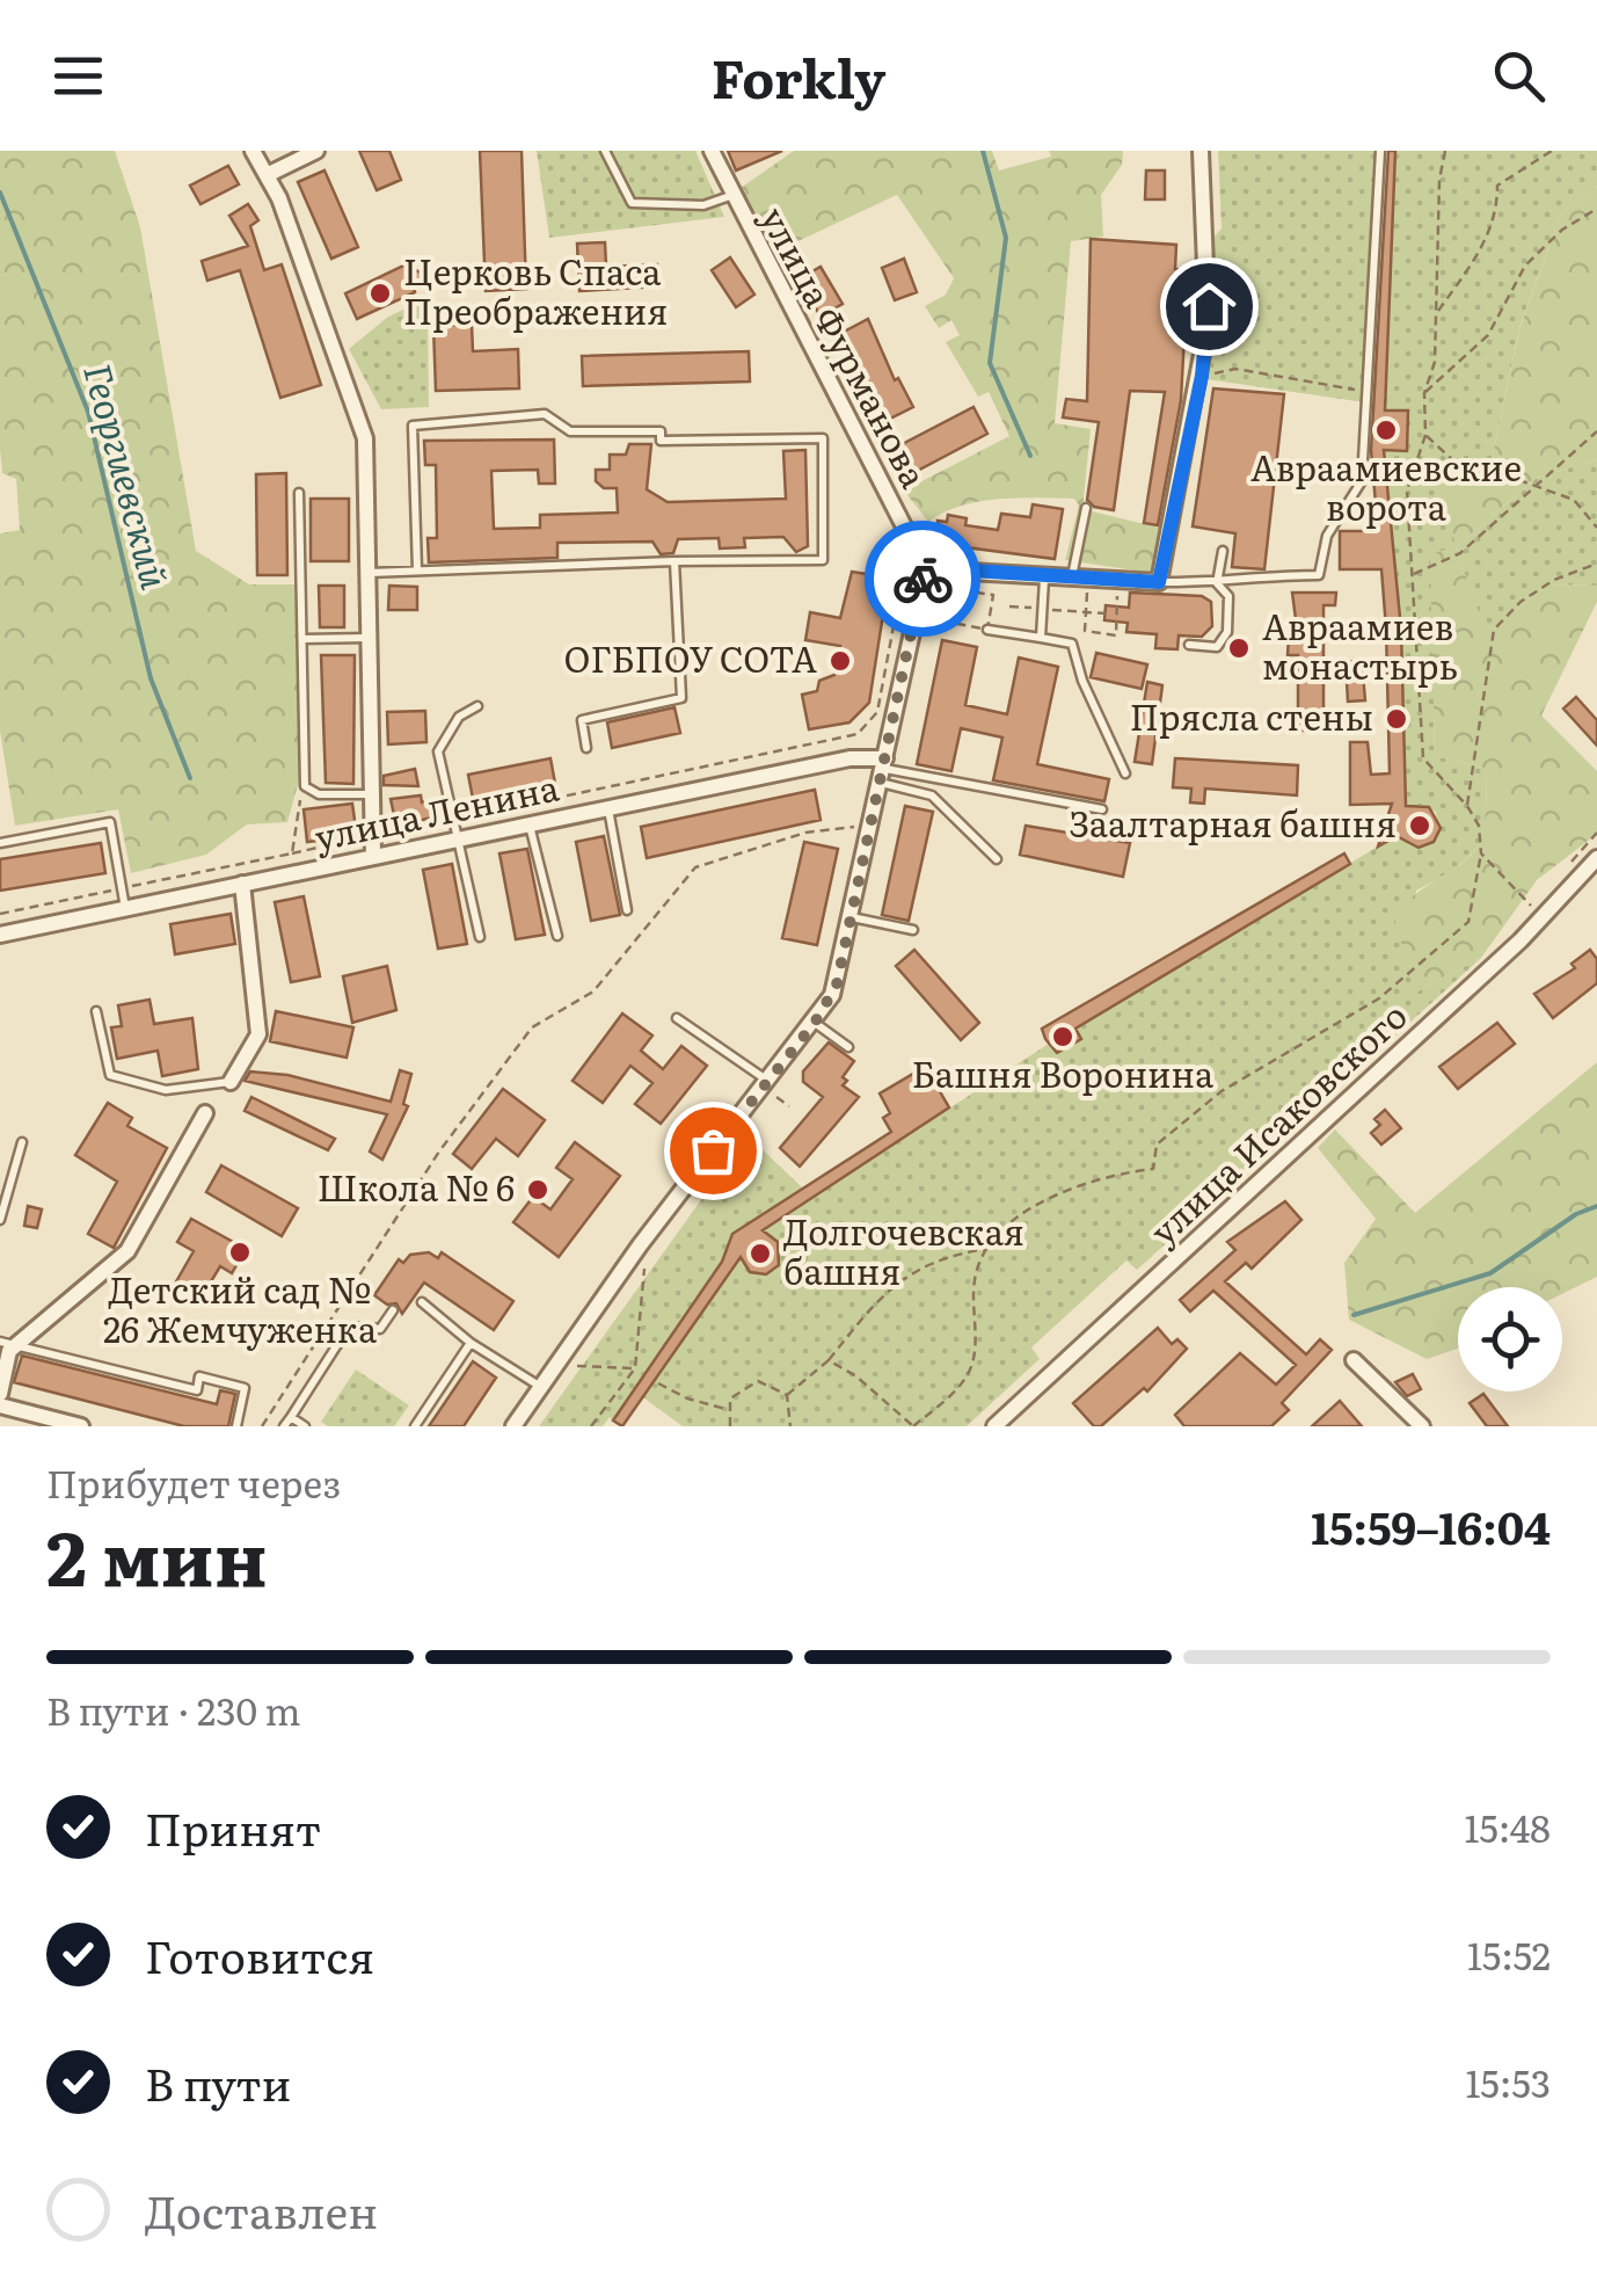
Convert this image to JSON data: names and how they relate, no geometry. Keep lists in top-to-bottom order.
{
  "streets": {
    "street": ["улица Фурманова", "улица Ленина", "улица Исаковского"]
  },
  "water": ["Георгиевский"],
  "places": [
    "Церковь Спаса Преображения",
    "Авраамиевские ворота",
    "Авраамиев монастырь",
    "ОГБПОУ СОТА",
    "Прясла стены",
    "Заалтарная башня",
    "Башня Воронина",
    "Школа № 6",
    "Детский сад № 26 Жемчуженка",
    "Долгочевская башня"
  ],
  "page": {
    "header": "Forkly",
    "heading": ["2 мин", "Прибудет через", "15:59–16:04"],
    "bar": "В пути · 230 m",
    "list": [
      ["Принят", "15:48"],
      ["Готовится", "15:52"],
      ["В пути", "15:53"],
      "Доставлен"
    ]
  }
}
